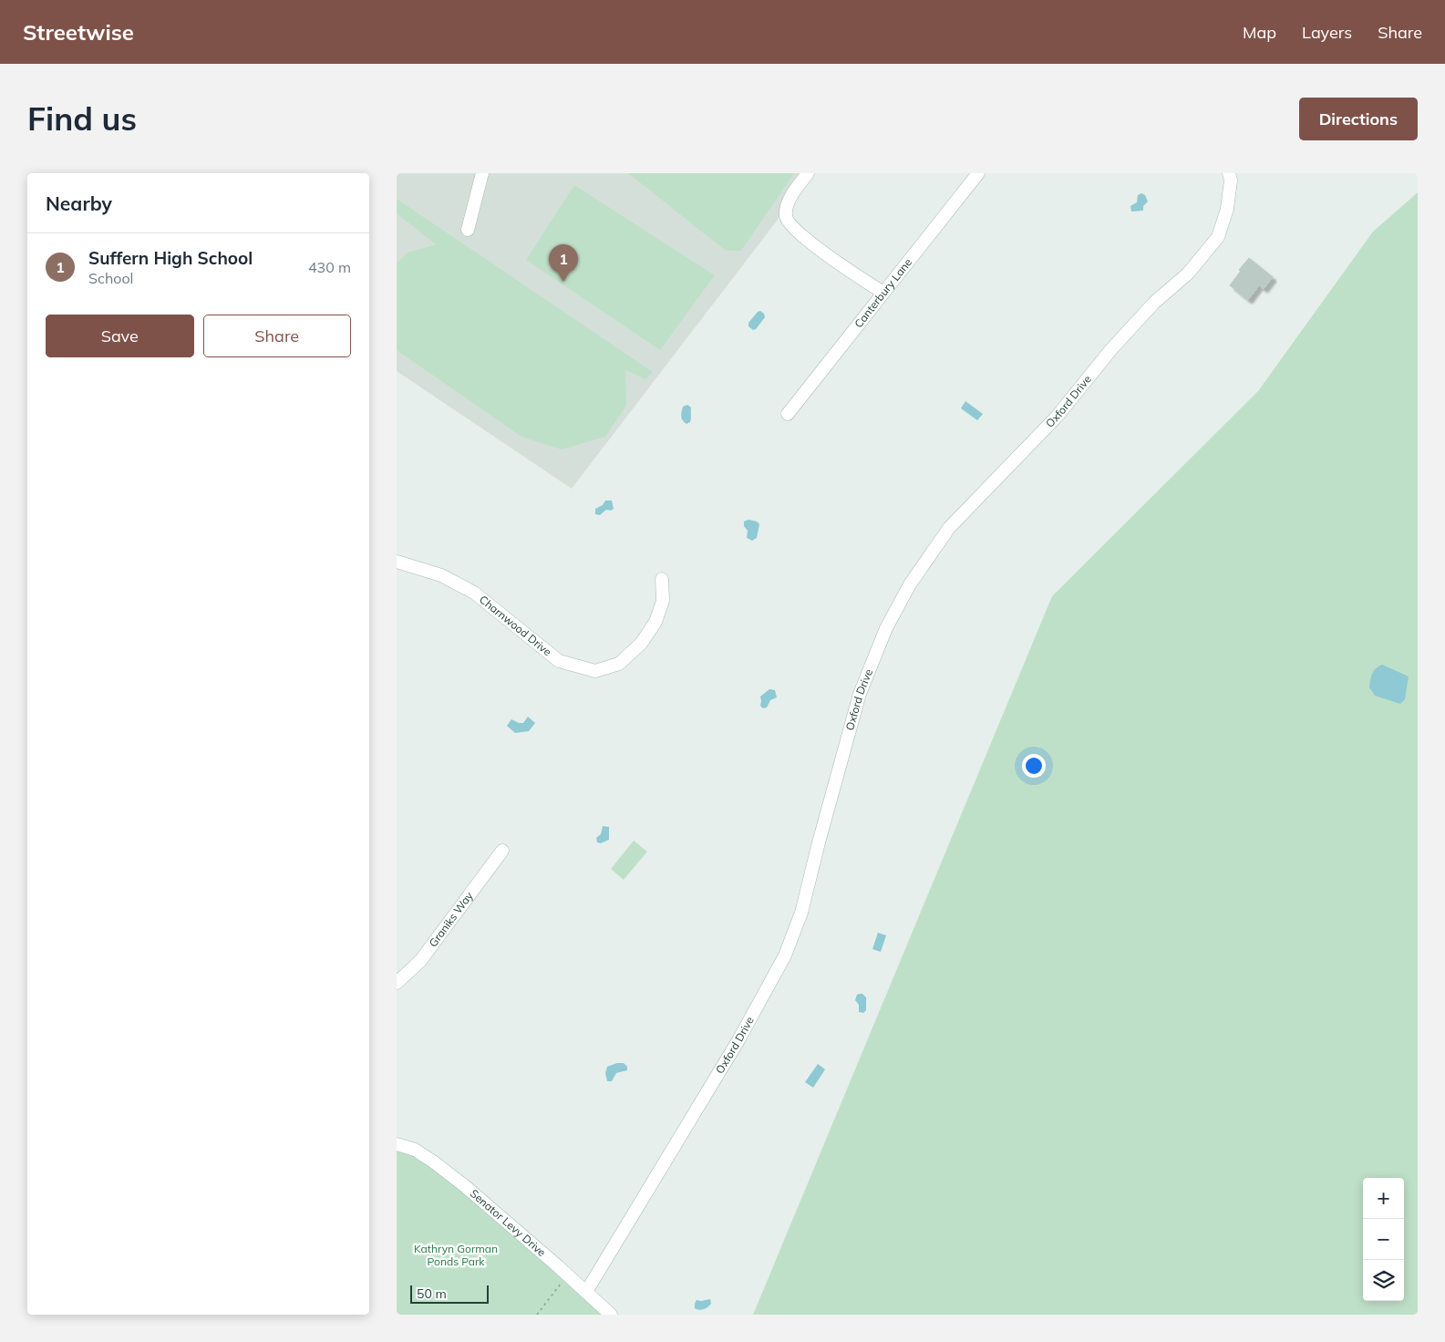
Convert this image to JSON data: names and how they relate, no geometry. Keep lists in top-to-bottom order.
{
  "streets": {
    "street": [
      "Canterbury Lane",
      "Oxford Drive",
      "Charnwood Drive",
      "Graniks Way",
      "Senator Levy Drive"
    ]
  },
  "crossings": [
    ["Oxford Drive", "Senator Levy Drive"]
  ],
  "parks": ["Kathryn Gorman Ponds Park"],
  "scale_bar": "50 m",
  "page": {
    "header": "Streetwise",
    "nav": ["Map", "Layers", "Share"],
    "buttons": [
      "Directions",
      ["Save", "Share"]
    ],
    "title": "Find us",
    "heading": "Nearby",
    "list": [
      {
        "mark": "1",
        "name": "Suffern High School",
        "note": "School",
        "value": "430 m"
      }
    ],
    "pins": "1",
    "map_buttons": ["+", "−"],
    "scale": "50 m"
  }
}
